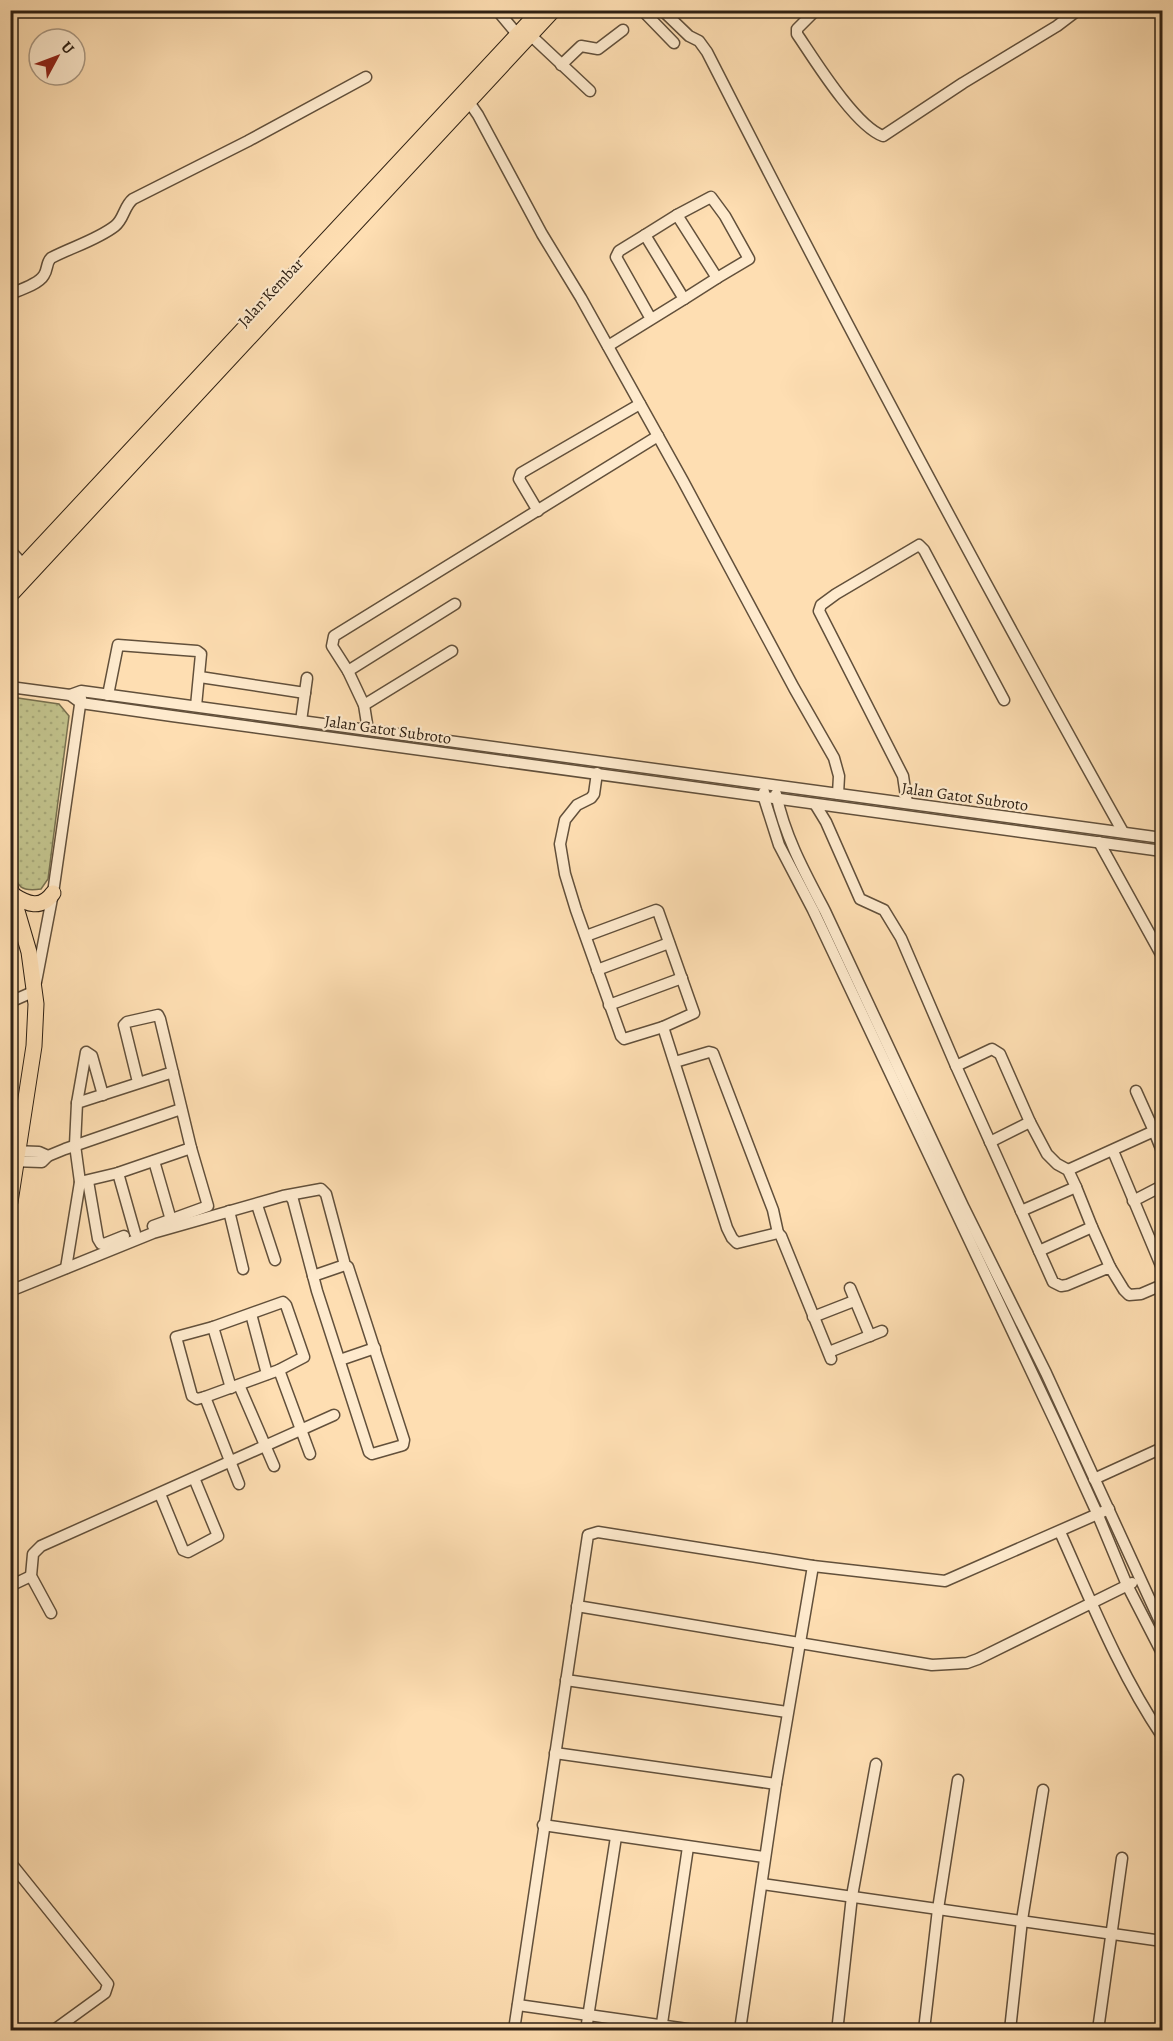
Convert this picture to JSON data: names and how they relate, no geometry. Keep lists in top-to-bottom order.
{
  "streets": {
    "main road": ["Jalan Kembar"],
    "street": ["Jalan Gatot Subroto"]
  },
  "north": "top right"
}
